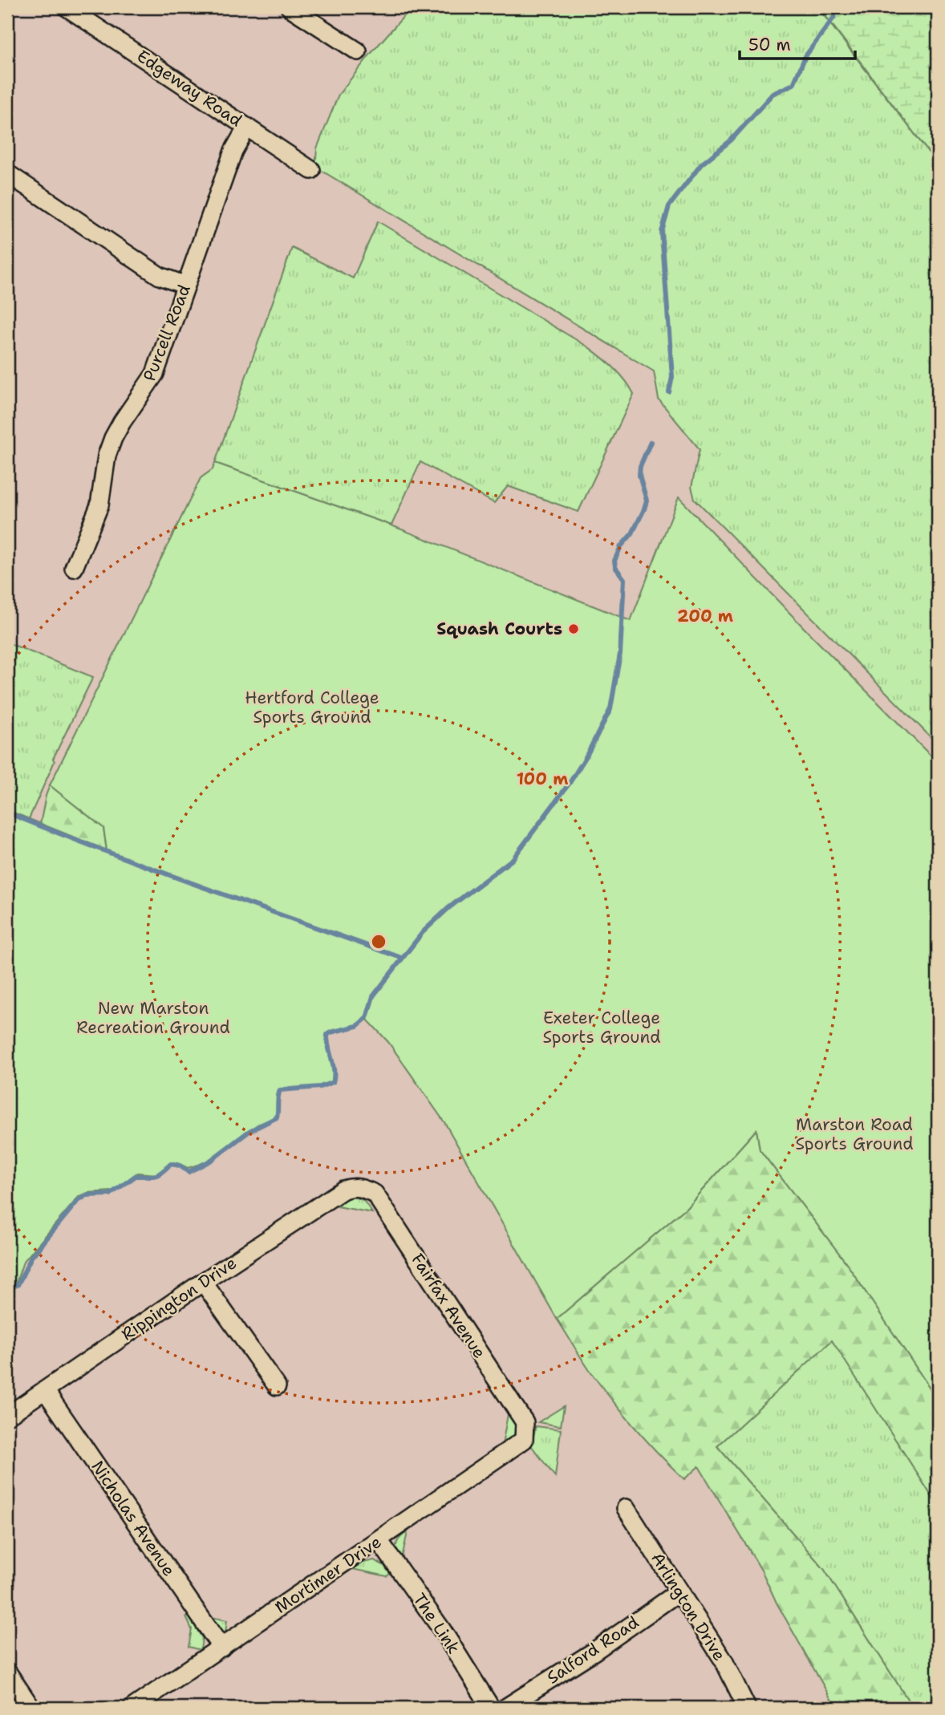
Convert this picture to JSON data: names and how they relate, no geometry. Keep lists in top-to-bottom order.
{
  "streets": {
    "street": [
      "Edgeway Road",
      "Purcell Road",
      "Rippington Drive",
      "Fairfax Avenue",
      "Nicholas Avenue",
      "Mortimer Drive",
      "Arlington Drive",
      "The Link",
      "Salford Road"
    ]
  },
  "crossings": [
    ["Edgeway Road", "Purcell Road"],
    ["Rippington Drive", "Fairfax Avenue"],
    ["Rippington Drive", "Nicholas Avenue"],
    ["Fairfax Avenue", "Mortimer Drive"],
    ["Nicholas Avenue", "Mortimer Drive"],
    ["Mortimer Drive", "The Link"],
    ["Arlington Drive", "Salford Road"]
  ],
  "parks": [
    "Hertford College Sports Ground",
    "New Marston Recreation Ground",
    "Exeter College Sports Ground",
    "Marston Road Sports Ground"
  ],
  "places": ["Squash Courts"],
  "scale_bar": "50 m",
  "rings": ["200 m", "100 m"]
}
